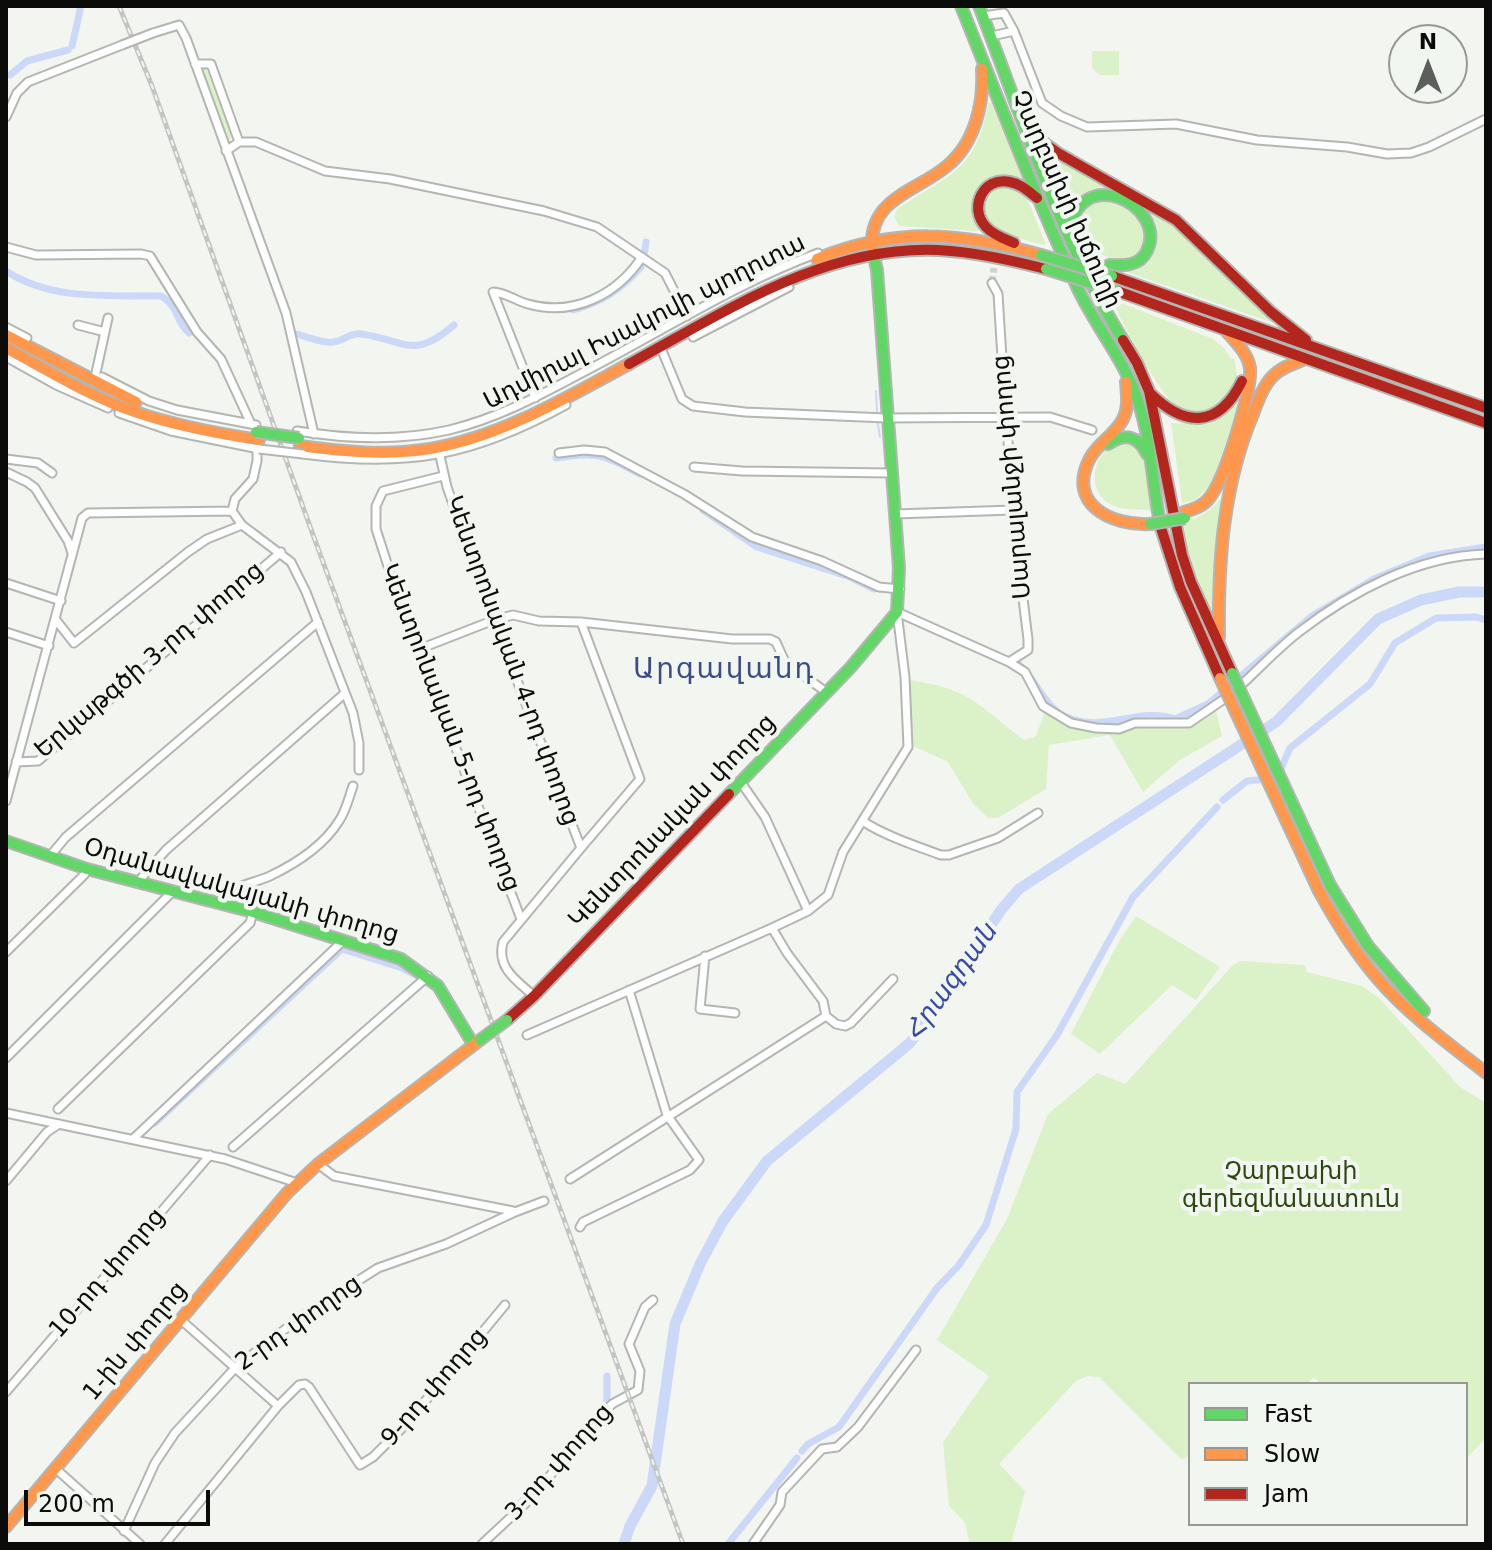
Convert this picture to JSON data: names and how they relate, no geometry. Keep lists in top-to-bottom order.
{
  "streets": {
    "main road": [
      "Չարբախի խճուղի",
      "Ադմիրալ Իսակովի պողոտա",
      "Կենտրոնական փողոց",
      "Օդանավակայանի փողոց",
      "1-ին փողոց"
    ],
    "street": [
      "Սարալանջի փողոց",
      "Երկաթգծի 3-րդ փողոց",
      "Կենտրոնական 4-րդ փողոց",
      "Կենտրոնական 5-րդ փողոց",
      "10-րդ փողոց",
      "2-րդ փողոց",
      "9-րդ փողոց",
      "3-րդ փողոց"
    ]
  },
  "crossings": [
    ["Կենտրոնական 4-րդ փողոց", "Կենտրոնական 5-րդ փողոց"],
    ["Կենտրոնական 5-րդ փողոց", "Կենտրոնական փողոց"],
    ["Կենտրոնական փողոց", "Օդանավակայանի փողոց"],
    ["Կենտրոնական փողոց", "1-ին փողոց"]
  ],
  "districts": ["Արգավանդ"],
  "water": ["Հրազդան"],
  "parks": ["Չարբախի գերեզմանատուն"],
  "legend": ["Fast", "Slow", "Jam"],
  "scale_bar": "200 m",
  "north": "top"
}
